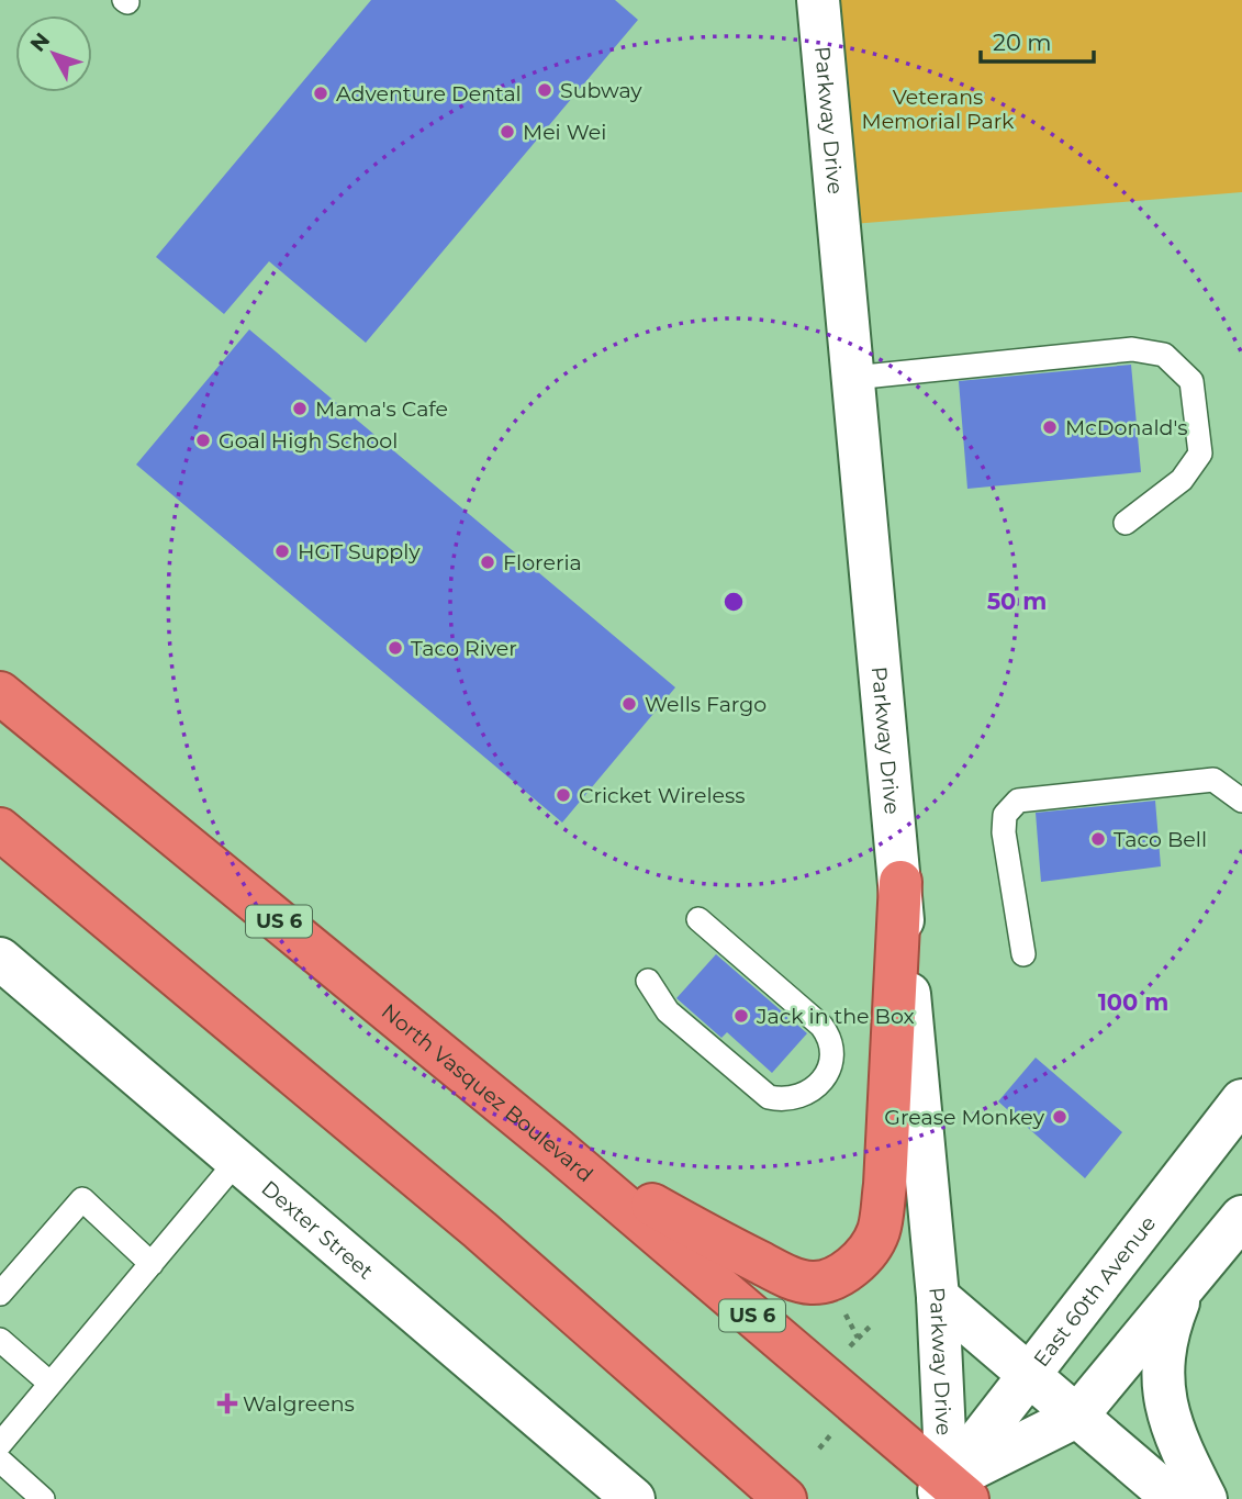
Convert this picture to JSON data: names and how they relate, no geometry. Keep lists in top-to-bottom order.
{
  "streets": {
    "highway": ["US 6", "North Vasquez Boulevard"],
    "street": ["Parkway Drive", "Dexter Street", "East 60th Avenue"]
  },
  "crossings": [
    ["Parkway Drive", "North Vasquez Boulevard"],
    ["Parkway Drive", "East 60th Avenue"],
    ["North Vasquez Boulevard", "East 60th Avenue"]
  ],
  "parks": ["Veterans Memorial Park"],
  "places": {
    "other": [
      "Subway",
      "Adventure Dental",
      "Mei Wei",
      "Mama's Cafe",
      "McDonald's",
      "Goal High School",
      "HGT Supply",
      "Floreria",
      "Taco River",
      "Wells Fargo",
      "Cricket Wireless",
      "Taco Bell",
      "Jack in the Box",
      "Grease Monkey"
    ],
    "health": ["Walgreens"]
  },
  "scale_bar": "20 m",
  "north": "top left",
  "rings": ["50 m", "100 m"]
}
